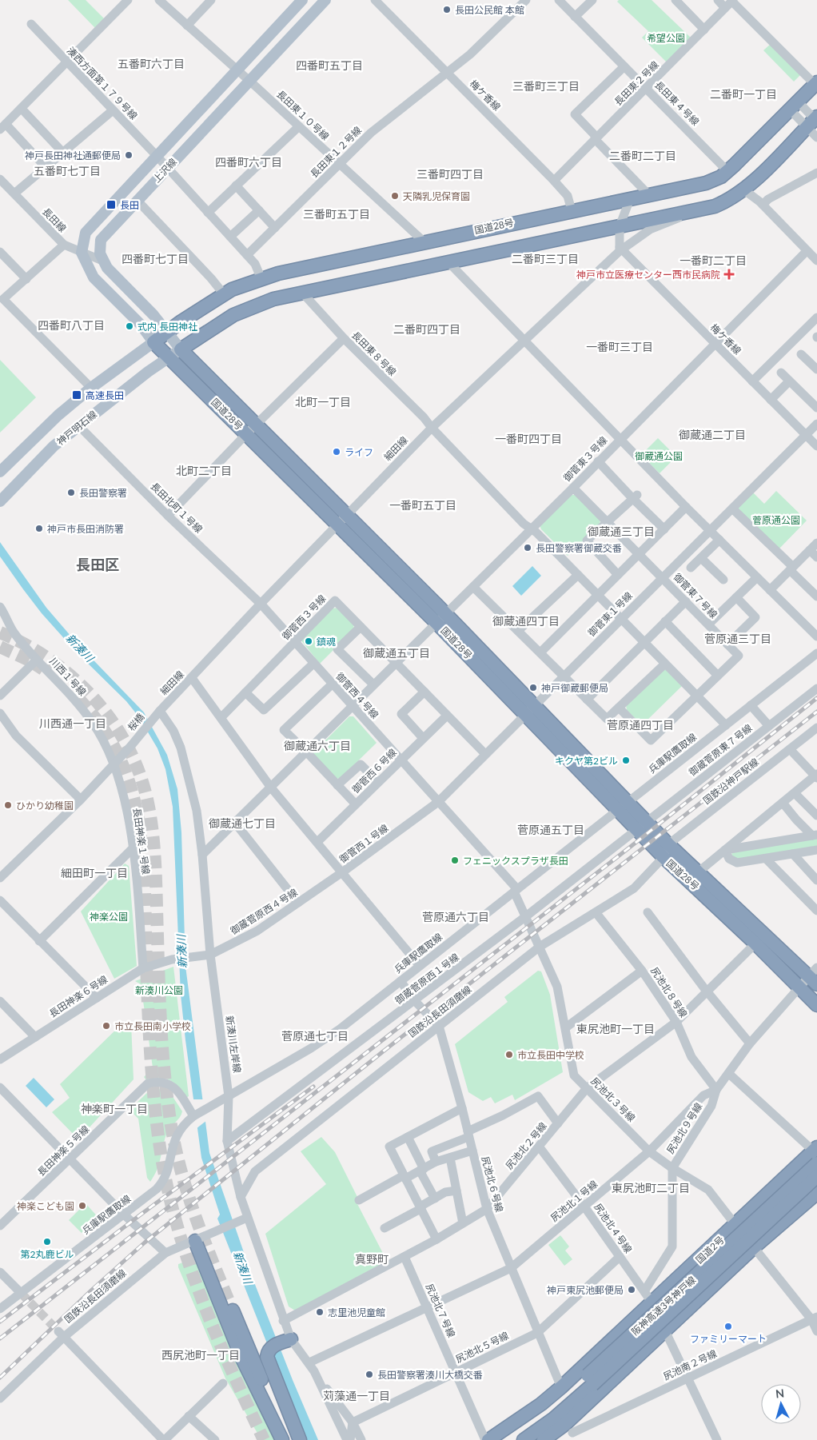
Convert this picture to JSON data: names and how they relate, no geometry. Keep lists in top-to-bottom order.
{
  "streets": {
    "highway": ["国道28号", "国道2号", "阪神高速3号神戸線"],
    "main road": ["上沢線", "神戸明石線"],
    "street": [
      "湊西方面第１７９号線",
      "長田東２号線",
      "梅ケ香線",
      "長田東４号線",
      "長田東１０号線",
      "長田東１２号線",
      "長田線",
      "長田東８号線",
      "細田線",
      "御菅東３号線",
      "長田北町１号線",
      "御菅東７号線",
      "御菅東１号線",
      "御菅西３号線",
      "川西１号線",
      "御菅西４号線",
      "桜橋",
      "御蔵菅原東７号線",
      "兵庫駅鷹取線",
      "御菅西６号線",
      "国鉄沿神戸駅線",
      "長田神楽１号線",
      "御菅西１号線",
      "御蔵菅原西４号線",
      "御蔵菅原西１号線",
      "尻池北８号線",
      "長田神楽６号線",
      "国鉄沿長田須磨線",
      "新湊川左岸線",
      "尻池北３号線",
      "尻池北９号線",
      "尻池北２号線",
      "長田神楽５号線",
      "尻池北６号線",
      "尻池北１号線",
      "尻池北４号線",
      "尻池北７号線",
      "尻池北５号線",
      "尻池南２号線"
    ]
  },
  "crossings": [
    ["湊西方面第１７９号線", "長田東１２号線"],
    ["湊西方面第１７９号線", "上沢線"],
    ["湊西方面第１７９号線", "国道28号"],
    ["長田東２号線", "梅ケ香線"],
    ["長田東２号線", "長田東４号線"],
    ["梅ケ香線", "長田東１２号線"],
    ["梅ケ香線", "国道28号"],
    ["梅ケ香線", "細田線"],
    ["梅ケ香線", "御菅東１号線"],
    ["長田東４号線", "国道28号"],
    ["長田東１０号線", "長田東１２号線"],
    ["長田東１０号線", "上沢線"],
    ["長田東１０号線", "国道28号"],
    ["上沢線", "長田線"],
    ["国道28号", "神戸明石線"],
    ["国道28号", "細田線"],
    ["国道28号", "御菅東３号線"],
    ["国道28号", "御菅東１号線"],
    ["国道28号", "御蔵菅原東７号線"],
    ["国道28号", "兵庫駅鷹取線"],
    ["国道28号", "国鉄沿神戸駅線"],
    ["国道28号", "御菅西１号線"],
    ["国道28号", "御蔵菅原西１号線"],
    ["国道28号", "国鉄沿長田須磨線"],
    ["国道28号", "尻池北２号線"],
    ["国道28号", "尻池北１号線"],
    ["長田東８号線", "細田線"],
    ["長田東８号線", "御菅東３号線"],
    ["長田東８号線", "御菅東７号線"],
    ["長田東８号線", "御菅東１号線"],
    ["長田東８号線", "兵庫駅鷹取線"],
    ["神戸明石線", "長田北町１号線"],
    ["細田線", "長田北町１号線"],
    ["細田線", "御菅西４号線"],
    ["細田線", "桜橋"],
    ["細田線", "御菅西１号線"],
    ["細田線", "新湊川左岸線"],
    ["御菅東３号線", "御菅東７号線"],
    ["御菅東３号線", "御菅東１号線"],
    ["御菅東３号線", "御菅西３号線"],
    ["御菅東３号線", "御菅西４号線"],
    ["御菅東３号線", "御菅西１号線"],
    ["御菅東３号線", "新湊川左岸線"],
    ["長田北町１号線", "御菅西４号線"],
    ["御菅東７号線", "御菅東１号線"],
    ["御菅東１号線", "御菅西１号線"],
    ["御菅西３号線", "御菅西４号線"],
    ["御菅西３号線", "御菅西６号線"],
    ["御菅西３号線", "御菅西１号線"],
    ["川西１号線", "桜橋"],
    ["川西１号線", "長田神楽１号線"],
    ["御菅西４号線", "兵庫駅鷹取線"],
    ["御菅西４号線", "御菅西６号線"],
    ["御菅西４号線", "御菅西１号線"],
    ["御菅西４号線", "尻池北３号線"],
    ["桜橋", "長田神楽１号線"],
    ["桜橋", "新湊川左岸線"],
    ["御蔵菅原東７号線", "御蔵菅原西１号線"],
    ["兵庫駅鷹取線", "新湊川左岸線"],
    ["兵庫駅鷹取線", "尻池北３号線"],
    ["兵庫駅鷹取線", "長田神楽５号線"],
    ["御菅西６号線", "御菅西１号線"],
    ["長田神楽１号線", "長田神楽６号線"],
    ["御菅西１号線", "御蔵菅原西４号線"],
    ["御蔵菅原西４号線", "長田神楽６号線"],
    ["御蔵菅原西４号線", "新湊川左岸線"],
    ["御蔵菅原西１号線", "新湊川左岸線"],
    ["御蔵菅原西１号線", "尻池北３号線"],
    ["尻池北８号線", "国鉄沿長田須磨線"],
    ["尻池北８号線", "尻池北９号線"],
    ["尻池北８号線", "尻池北２号線"],
    ["尻池北８号線", "尻池北１号線"],
    ["国鉄沿長田須磨線", "新湊川左岸線"],
    ["国鉄沿長田須磨線", "尻池北３号線"],
    ["国鉄沿長田須磨線", "尻池北６号線"],
    ["新湊川左岸線", "尻池北２号線"],
    ["新湊川左岸線", "尻池北１号線"],
    ["新湊川左岸線", "尻池北５号線"],
    ["尻池北３号線", "尻池北９号線"],
    ["尻池北３号線", "尻池北２号線"],
    ["尻池北３号線", "尻池北１号線"],
    ["尻池北３号線", "国道2号"],
    ["尻池北９号線", "尻池北１号線"],
    ["尻池北９号線", "尻池北４号線"],
    ["尻池北２号線", "尻池北６号線"],
    ["尻池北２号線", "尻池北４号線"],
    ["尻池北２号線", "尻池北７号線"],
    ["尻池北６号線", "尻池北１号線"],
    ["尻池北６号線", "国道2号"],
    ["尻池北６号線", "尻池北５号線"],
    ["尻池北１号線", "尻池北４号線"],
    ["尻池北１号線", "尻池北７号線"],
    ["尻池北４号線", "国道2号"],
    ["尻池北４号線", "尻池北５号線"],
    ["尻池北４号線", "尻池南２号線"],
    ["阪神高速3号神戸線", "尻池南２号線"],
    ["尻池北７号線", "尻池北５号線"]
  ],
  "districts": [
    "五番町六丁目",
    "四番町五丁目",
    "三番町三丁目",
    "二番町一丁目",
    "二番町二丁目",
    "四番町六丁目",
    "五番町七丁目",
    "三番町四丁目",
    "三番町五丁目",
    "四番町七丁目",
    "二番町三丁目",
    "一番町二丁目",
    "四番町八丁目",
    "二番町四丁目",
    "一番町三丁目",
    "北町一丁目",
    "御蔵通二丁目",
    "一番町四丁目",
    "北町二丁目",
    "一番町五丁目",
    "御蔵通三丁目",
    "長田区",
    "御蔵通四丁目",
    "菅原通三丁目",
    "御蔵通五丁目",
    "川西通一丁目",
    "菅原通四丁目",
    "御蔵通六丁目",
    "御蔵通七丁目",
    "菅原通五丁目",
    "細田町一丁目",
    "菅原通六丁目",
    "東尻池町一丁目",
    "菅原通七丁目",
    "神楽町一丁目",
    "東尻池町二丁目",
    "真野町",
    "西尻池町一丁目",
    "苅藻通一丁目"
  ],
  "water": ["新湊川"],
  "parks": [
    "希望公園",
    "御蔵通公園",
    "菅原通公園",
    "神楽公園",
    "新湊川公園"
  ],
  "places": {
    "other": [
      "長田公民館 本館",
      "神戸長田神社通郵便局",
      "天隣乳児保育園",
      "式内 長田神社",
      "ライフ",
      "長田警察署",
      "神戸市長田消防署",
      "長田警察署御蔵交番",
      "鎮魂",
      "神戸御蔵郵便局",
      "キクヤ第2ビル",
      "ひかり幼稚園",
      "フェニックスプラザ長田",
      "市立長田南小学校",
      "市立長田中学校",
      "神楽こども園",
      "第2丸鹿ビル",
      "神戸東尻池郵便局",
      "志里池児童館",
      "ファミリーマート",
      "長田警察署湊川大橋交番"
    ],
    "transit": ["長田", "高速長田"],
    "health": ["神戸市立医療センター西市民病院"]
  },
  "north": "top"
}
